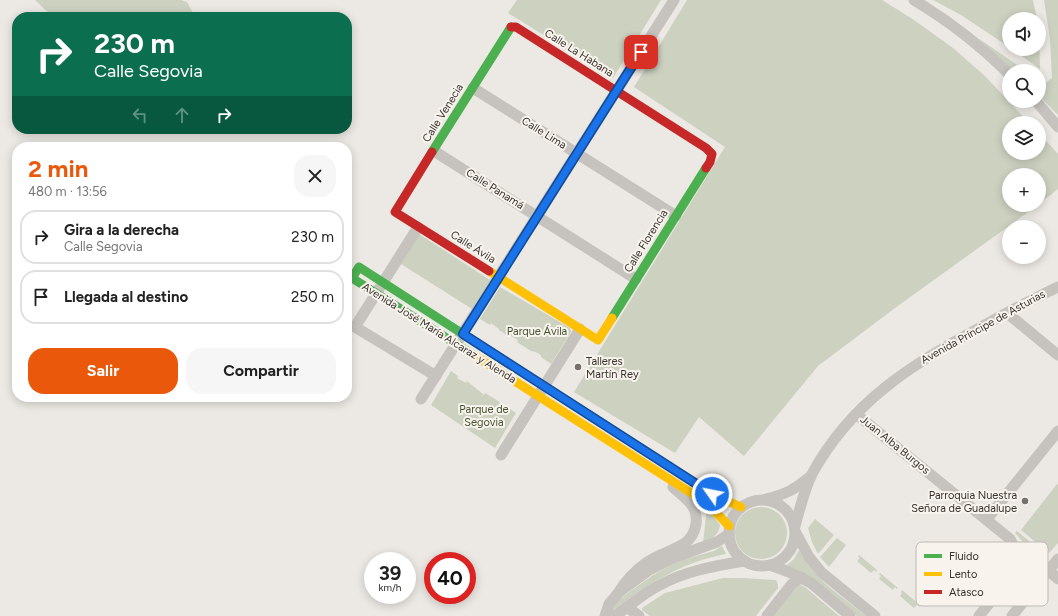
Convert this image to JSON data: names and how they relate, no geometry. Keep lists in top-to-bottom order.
{
  "streets": {
    "street": [
      "Calle La Habana",
      "Calle Venecia",
      "Calle Lima",
      "Calle Panamá",
      "Calle Florencia",
      "Calle Ávila",
      "Avenida Príncipe de Asturias",
      "Avenida José María Alcaraz y Alenda",
      "Juan Alba Burgos"
    ]
  },
  "crossings": [
    ["Calle La Habana", "Calle Venecia"],
    ["Calle La Habana", "Calle Florencia"],
    ["Calle Venecia", "Calle Lima"],
    ["Calle Venecia", "Calle Panamá"],
    ["Calle Venecia", "Calle Ávila"],
    ["Calle Lima", "Calle Florencia"],
    ["Calle Panamá", "Calle Florencia"],
    ["Calle Florencia", "Calle Ávila"],
    ["Avenida Príncipe de Asturias", "Avenida José María Alcaraz y Alenda"],
    ["Avenida Príncipe de Asturias", "Juan Alba Burgos"]
  ],
  "parks": ["Parque Ávila", "Parque de Segovia"],
  "places": ["Talleres Martín Rey", "Parroquia Nuestra Señora de Guadalupe"],
  "legend": ["Fluido", "Lento", "Atasco"],
  "page": {
    "map_buttons": ["+", "−"],
    "turn": ["230 m", "Calle Segovia"],
    "heading": ["2 min", "480 m · 13:56"],
    "list": [
      {
        "name": "Gira a la derecha",
        "note": "Calle Segovia",
        "value": "230 m"
      },
      {
        "name": "Llegada al destino",
        "value": "250 m"
      }
    ],
    "buttons": ["Salir", "Compartir"],
    "speed": "39 km/h",
    "limit": "40"
  }
}
